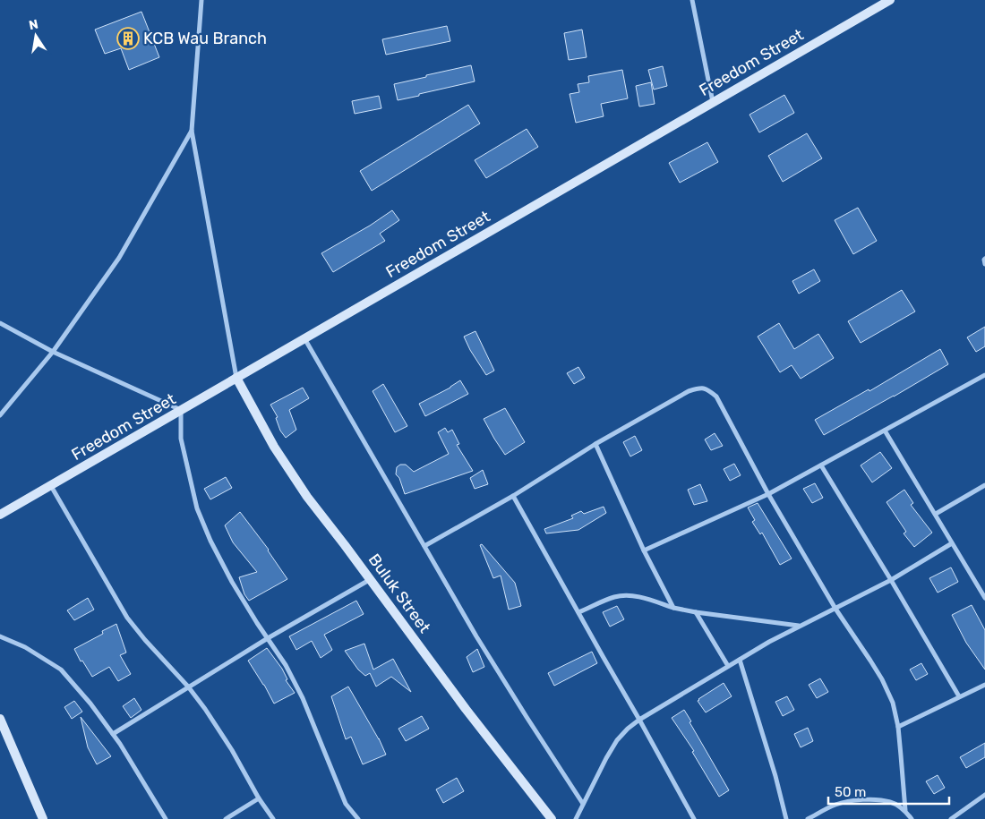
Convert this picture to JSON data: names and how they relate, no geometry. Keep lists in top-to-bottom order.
{
  "streets": {
    "street": ["Freedom Street", "Buluk Street"]
  },
  "crossings": [
    ["Freedom Street", "Buluk Street"]
  ],
  "places": {
    "building": ["KCB Wau Branch"]
  },
  "scale_bar": "50 m",
  "north": "top"
}
